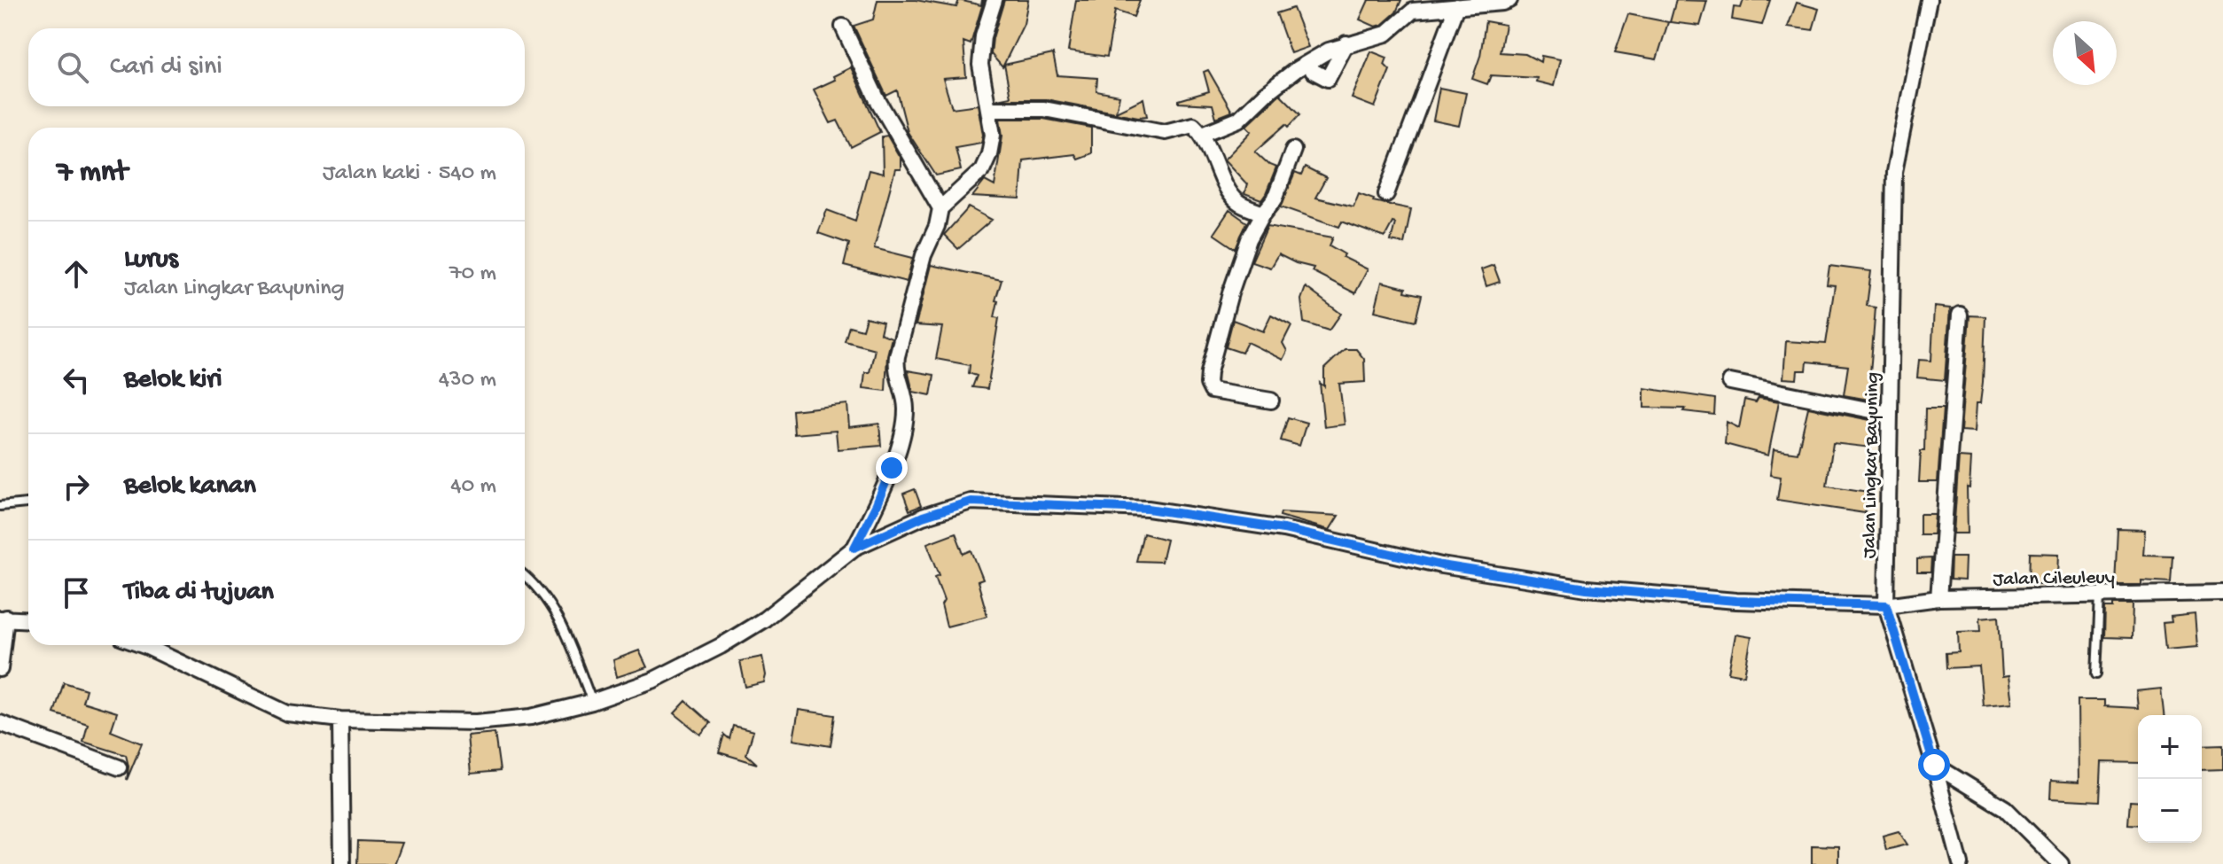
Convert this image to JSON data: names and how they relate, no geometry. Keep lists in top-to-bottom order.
{
  "streets": {
    "street": ["Jalan Lingkar Bayuning", "Jalan Cileuleuy"]
  },
  "crossings": [
    ["Jalan Lingkar Bayuning", "Jalan Cileuleuy"]
  ],
  "north": "bottom right",
  "page": {
    "search": "Cari di sini",
    "heading": ["7 mnt", "Jalan kaki · 540 m"],
    "list": [
      ["Lurus", "Jalan Lingkar Bayuning", "70 m"],
      ["Belok kiri", "430 m"],
      ["Belok kanan", "40 m"],
      "Tiba di tujuan"
    ],
    "map_buttons": ["+", "−"]
  }
}
